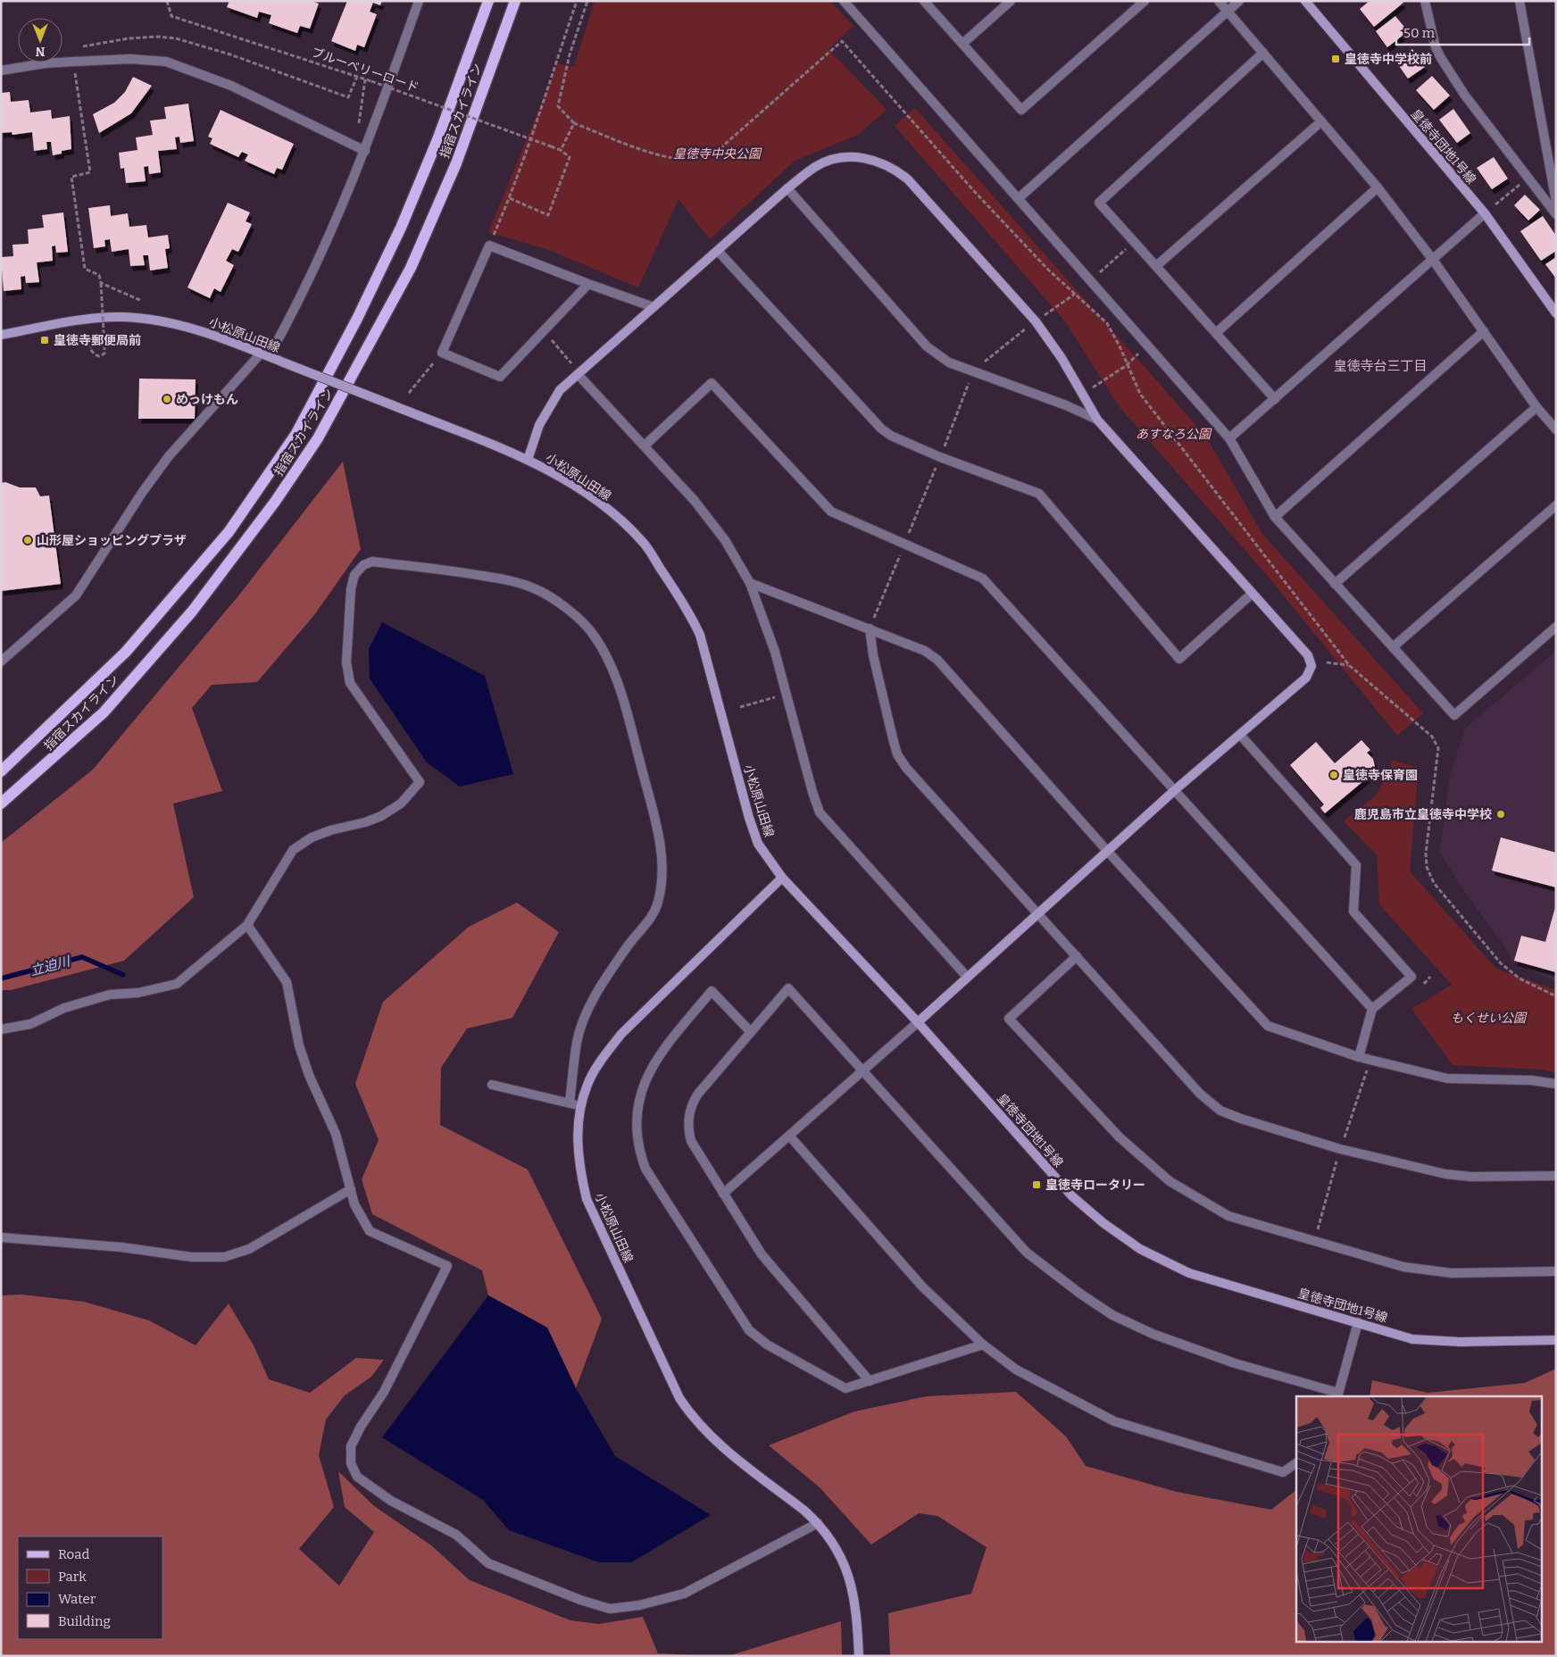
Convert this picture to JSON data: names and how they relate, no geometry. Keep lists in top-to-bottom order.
{
  "streets": {
    "main road": ["指宿スカイライン"],
    "street": ["皇徳寺団地1号線", "小松原山田線"],
    "path": ["ブルーベリーロード"]
  },
  "crossings": [
    ["皇徳寺団地1号線", "小松原山田線"]
  ],
  "districts": ["皇徳寺台三丁目"],
  "water": ["立迫川"],
  "parks": ["皇徳寺中央公園", "あすなろ公園", "もくせい公園"],
  "places": {
    "transit": ["皇徳寺中学校前", "皇徳寺郵便局前", "皇徳寺ロータリー"],
    "other": [
      "めっけもん",
      "山形屋ショッピングプラザ",
      "皇徳寺保育園",
      "鹿児島市立皇徳寺中学校"
    ]
  },
  "legend": [
    "Road",
    "Park",
    "Water",
    "Building"
  ],
  "scale_bar": "50 m",
  "north": "bottom"
}
